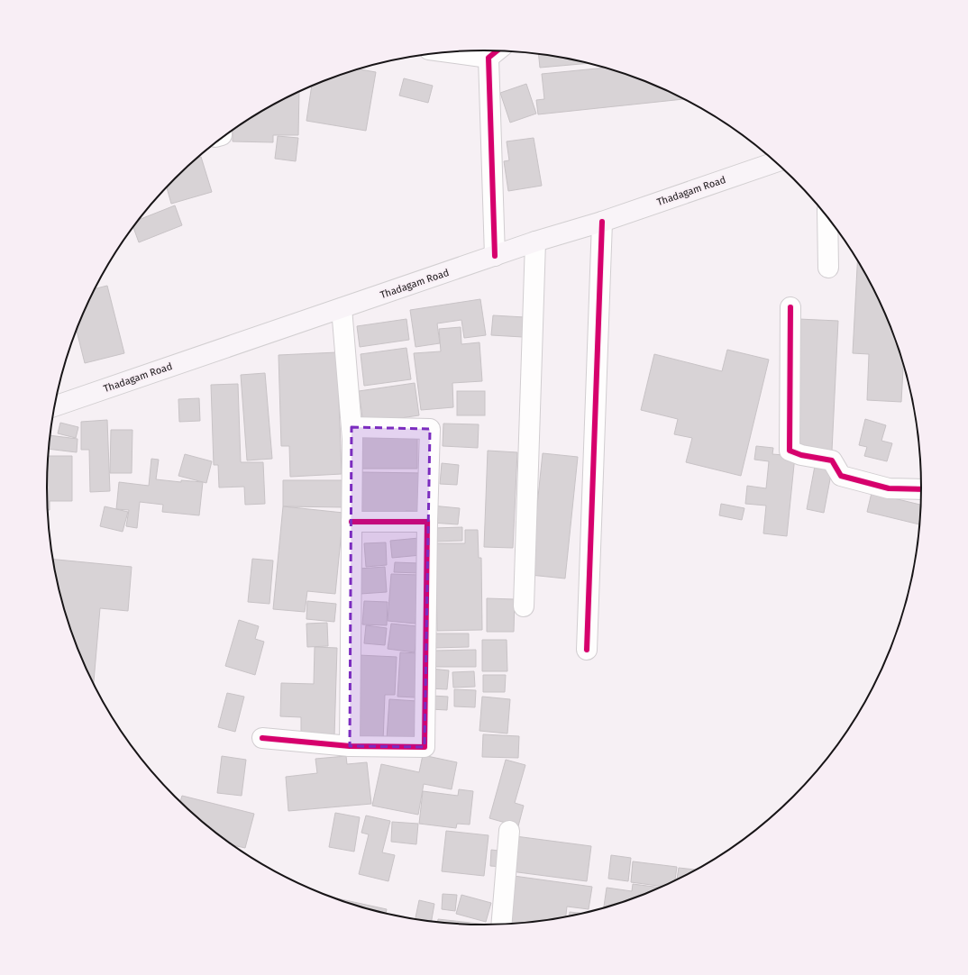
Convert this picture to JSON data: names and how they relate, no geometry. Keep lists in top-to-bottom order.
{
  "streets": {
    "main road": ["Thadagam Road"]
  }
}
